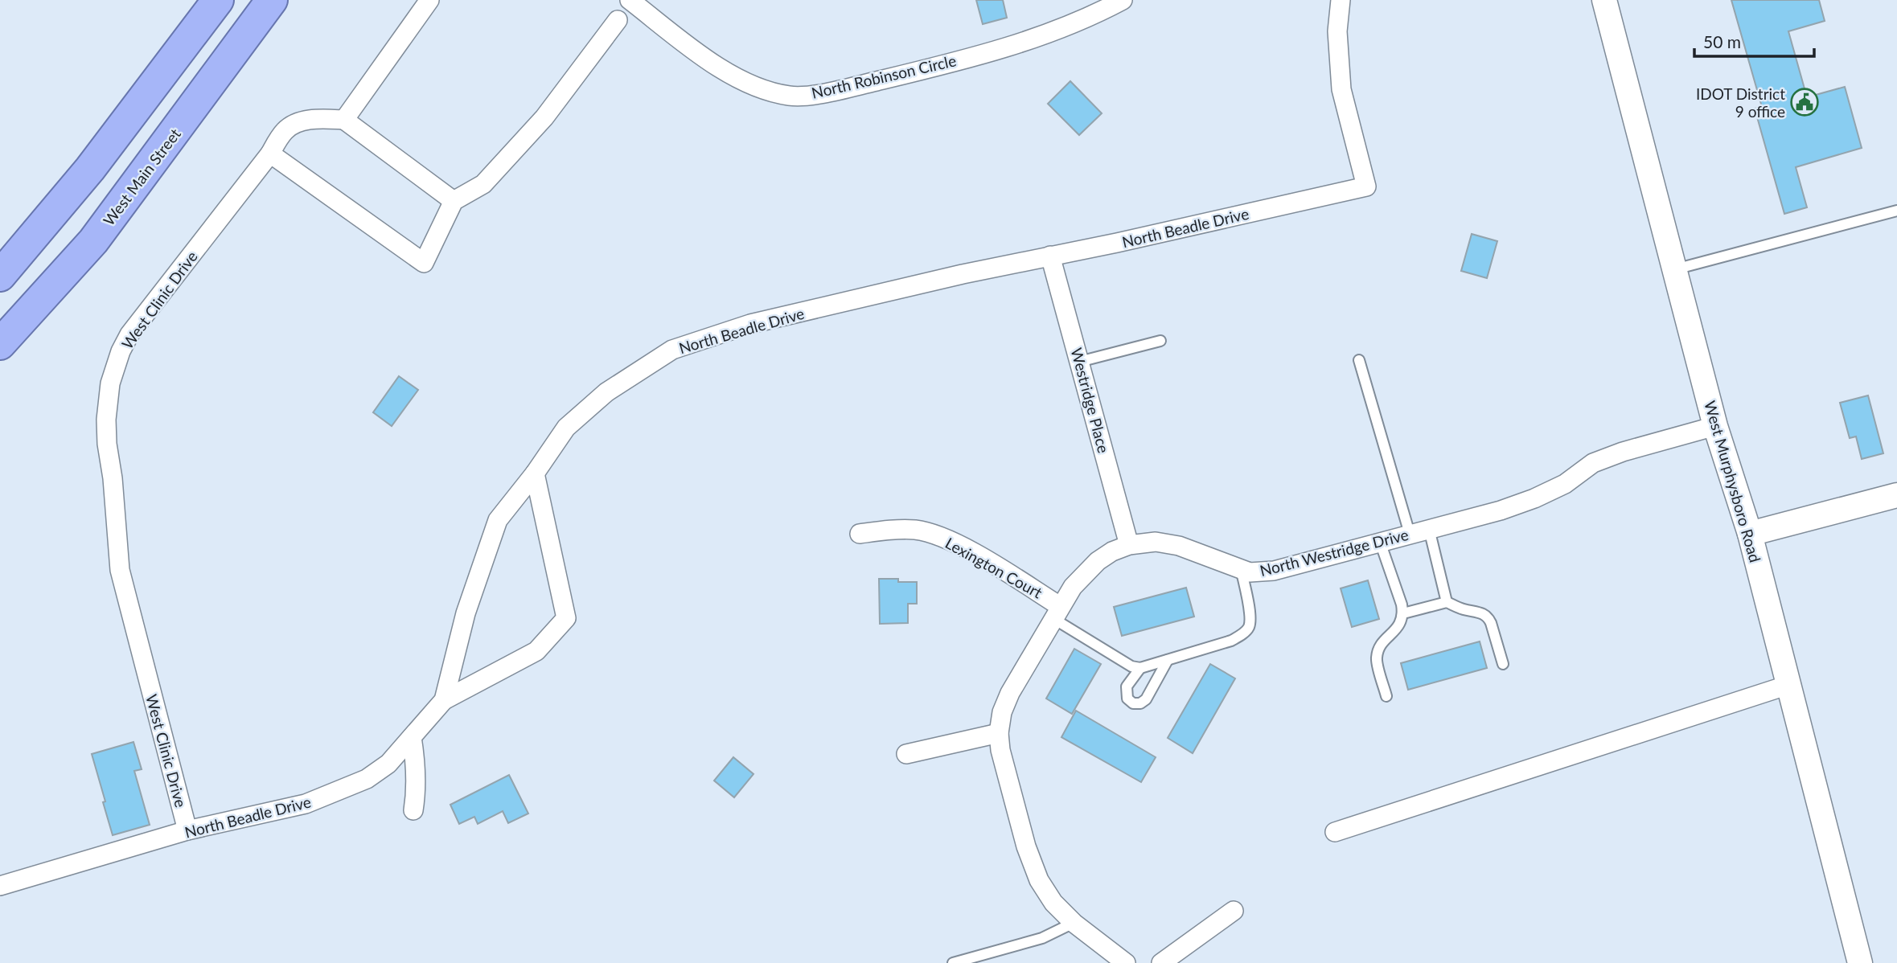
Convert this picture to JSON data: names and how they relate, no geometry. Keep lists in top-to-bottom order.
{
  "streets": {
    "highway": ["West Main Street"],
    "street": [
      "North Robinson Circle",
      "North Beadle Drive",
      "West Clinic Drive",
      "Westridge Place",
      "West Murphysboro Road",
      "North Westridge Drive",
      "Lexington Court"
    ]
  },
  "crossings": [
    ["North Beadle Drive", "West Clinic Drive"],
    ["North Beadle Drive", "Westridge Place"],
    ["Westridge Place", "North Westridge Drive"],
    ["Westridge Place", "Lexington Court"],
    ["West Murphysboro Road", "North Westridge Drive"],
    ["North Westridge Drive", "Lexington Court"]
  ],
  "places": {
    "public building": ["IDOT District 9 office"]
  },
  "scale_bar": "50 m"
}
